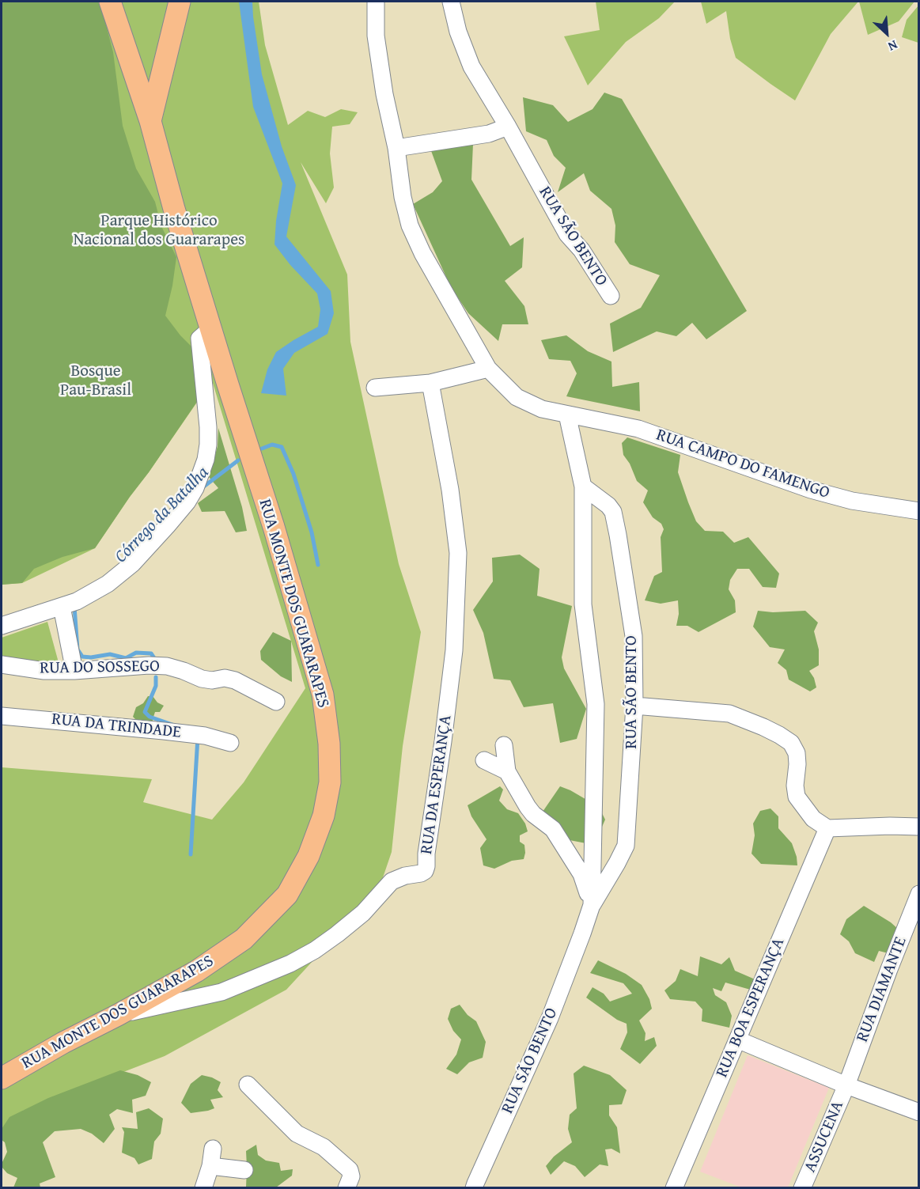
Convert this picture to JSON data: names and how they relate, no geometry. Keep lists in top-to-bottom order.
{
  "streets": {
    "main road": ["RUA MONTE DOS GUARARAPES"],
    "street": [
      "RUA SÃO BENTO",
      "RUA CAMPO DO FAMENGO",
      "RUA DO SOSSEGO",
      "RUA DA TRINDADE",
      "RUA DA ESPERANÇA",
      "RUA DIAMANTE",
      "RUA BOA ESPERANÇA",
      "ASSUCENA"
    ]
  },
  "crossings": [
    ["RUA SÃO BENTO", "RUA CAMPO DO FAMENGO"],
    ["RUA MONTE DOS GUARARAPES", "RUA DA ESPERANÇA"],
    ["RUA DIAMANTE", "ASSUCENA"]
  ],
  "water": ["Córrego da Batalha"],
  "parks": ["Parque Histórico Nacional dos Guararapes", "Bosque Pau-Brasil"],
  "north": "bottom right"
}
